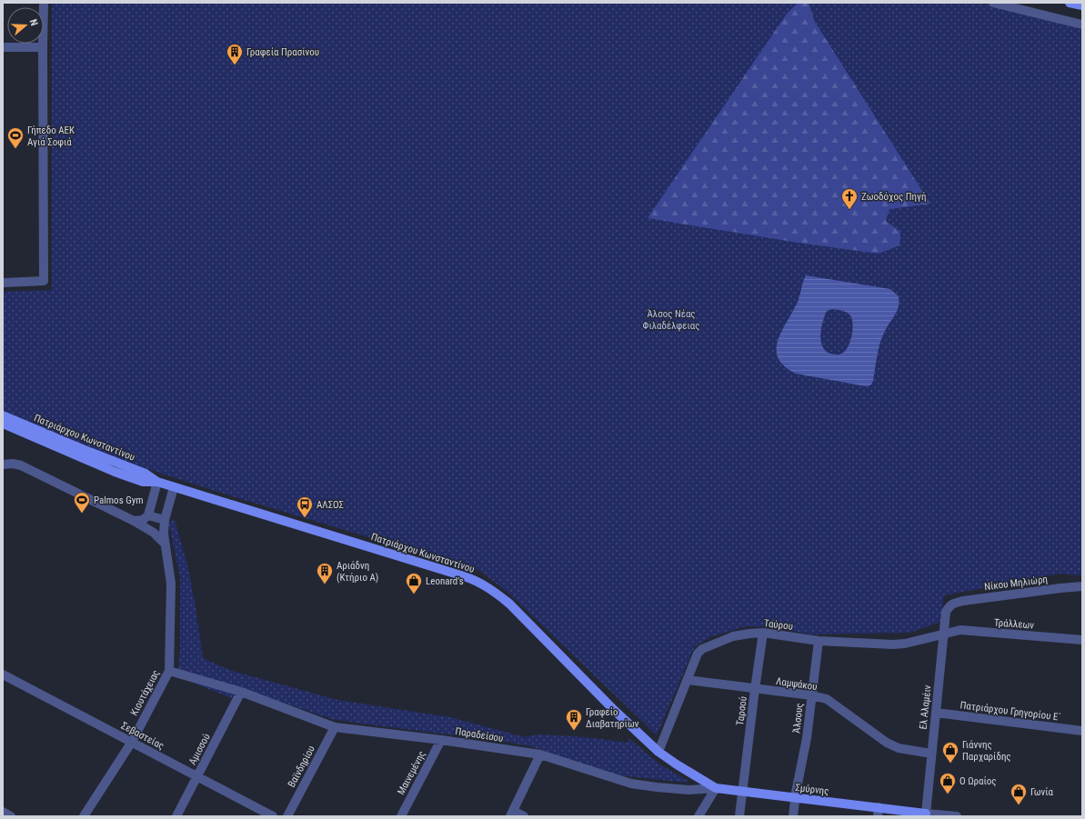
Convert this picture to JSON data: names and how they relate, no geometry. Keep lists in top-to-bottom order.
{
  "streets": {
    "main road": ["Πατριάρχου Κωνσταντίνου", "Σμύρνης"],
    "street": [
      "Νίκου Μηλιώρη",
      "Τράλλεων",
      "Ταύρου",
      "Λαμψάκου",
      "Κιουτάχειας",
      "Ελ Αλαμέιν",
      "Ταρσού",
      "Πατριάρχου Γρηγορίου Ε΄",
      "Άλσους",
      "Παραδείσου",
      "Σεβαστείας",
      "Αμισσού",
      "Βαϊνδηρίου",
      "Μαινεμένης"
    ]
  },
  "crossings": [
    ["Πατριάρχου Κωνσταντίνου", "Ταύρου"],
    ["Πατριάρχου Κωνσταντίνου", "Κιουτάχειας"],
    ["Πατριάρχου Κωνσταντίνου", "Ταρσού"],
    ["Πατριάρχου Κωνσταντίνου", "Παραδείσου"],
    ["Πατριάρχου Κωνσταντίνου", "Σμύρνης"],
    ["Νίκου Μηλιώρη", "Ελ Αλαμέιν"],
    ["Τράλλεων", "Ταύρου"],
    ["Τράλλεων", "Ελ Αλαμέιν"],
    ["Ταύρου", "Λαμψάκου"],
    ["Ταύρου", "Ελ Αλαμέιν"],
    ["Ταύρου", "Ταρσού"],
    ["Ταύρου", "Άλσους"],
    ["Λαμψάκου", "Ελ Αλαμέιν"],
    ["Λαμψάκου", "Ταρσού"],
    ["Λαμψάκου", "Άλσους"],
    ["Κιουτάχειας", "Παραδείσου"],
    ["Κιουτάχειας", "Σεβαστείας"],
    ["Ελ Αλαμέιν", "Πατριάρχου Γρηγορίου Ε΄"],
    ["Ελ Αλαμέιν", "Σμύρνης"],
    ["Ταρσού", "Σμύρνης"],
    ["Άλσους", "Σμύρνης"],
    ["Παραδείσου", "Αμισσού"],
    ["Παραδείσου", "Βαϊνδηρίου"],
    ["Παραδείσου", "Μαινεμένης"],
    ["Σεβαστείας", "Αμισσού"]
  ],
  "parks": ["Άλσος Νέας Φιλαδέλφειας"],
  "places": {
    "building": ["Γραφεία Πρασίνου", "Αριάδνη (Κτήριο Α)", "Γραφείο Διαβατηρίων"],
    "sports": ["Γήπεδο ΑΕΚ Αγιά Σοφιά", "Palmos Gym"],
    "church": ["Ζωοδόχος Πηγή"],
    "bus stop": ["ΑΛΣΟΣ"],
    "shop": [
      "Leonard's",
      "Γιάννης Παρχαρίδης",
      "Ο Ωραίος",
      "Γωνία"
    ]
  },
  "north": "right"
}
